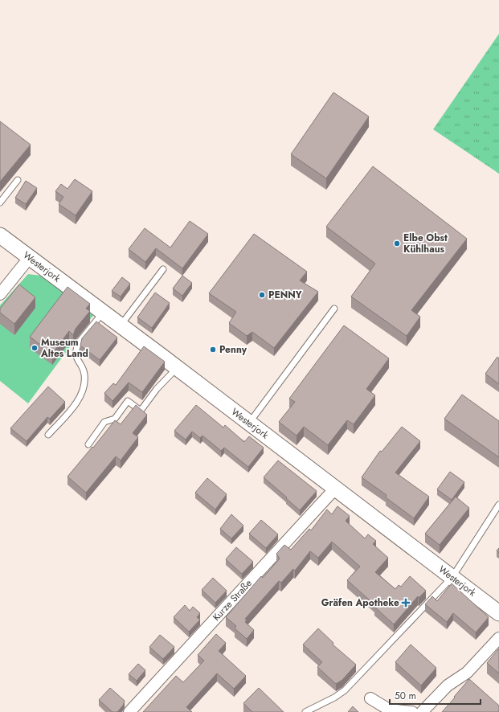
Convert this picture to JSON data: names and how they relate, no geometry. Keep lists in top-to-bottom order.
{
  "streets": {
    "main road": ["Westerjork"],
    "street": ["Kurze Straße"]
  },
  "crossings": [
    ["Westerjork", "Kurze Straße"]
  ],
  "places": {
    "other": [
      "Elbe Obst Kühlhaus",
      "PENNY",
      "Museum Altes Land",
      "Penny"
    ],
    "health": ["Gräfen Apotheke"]
  },
  "scale_bar": "50 m"
}
